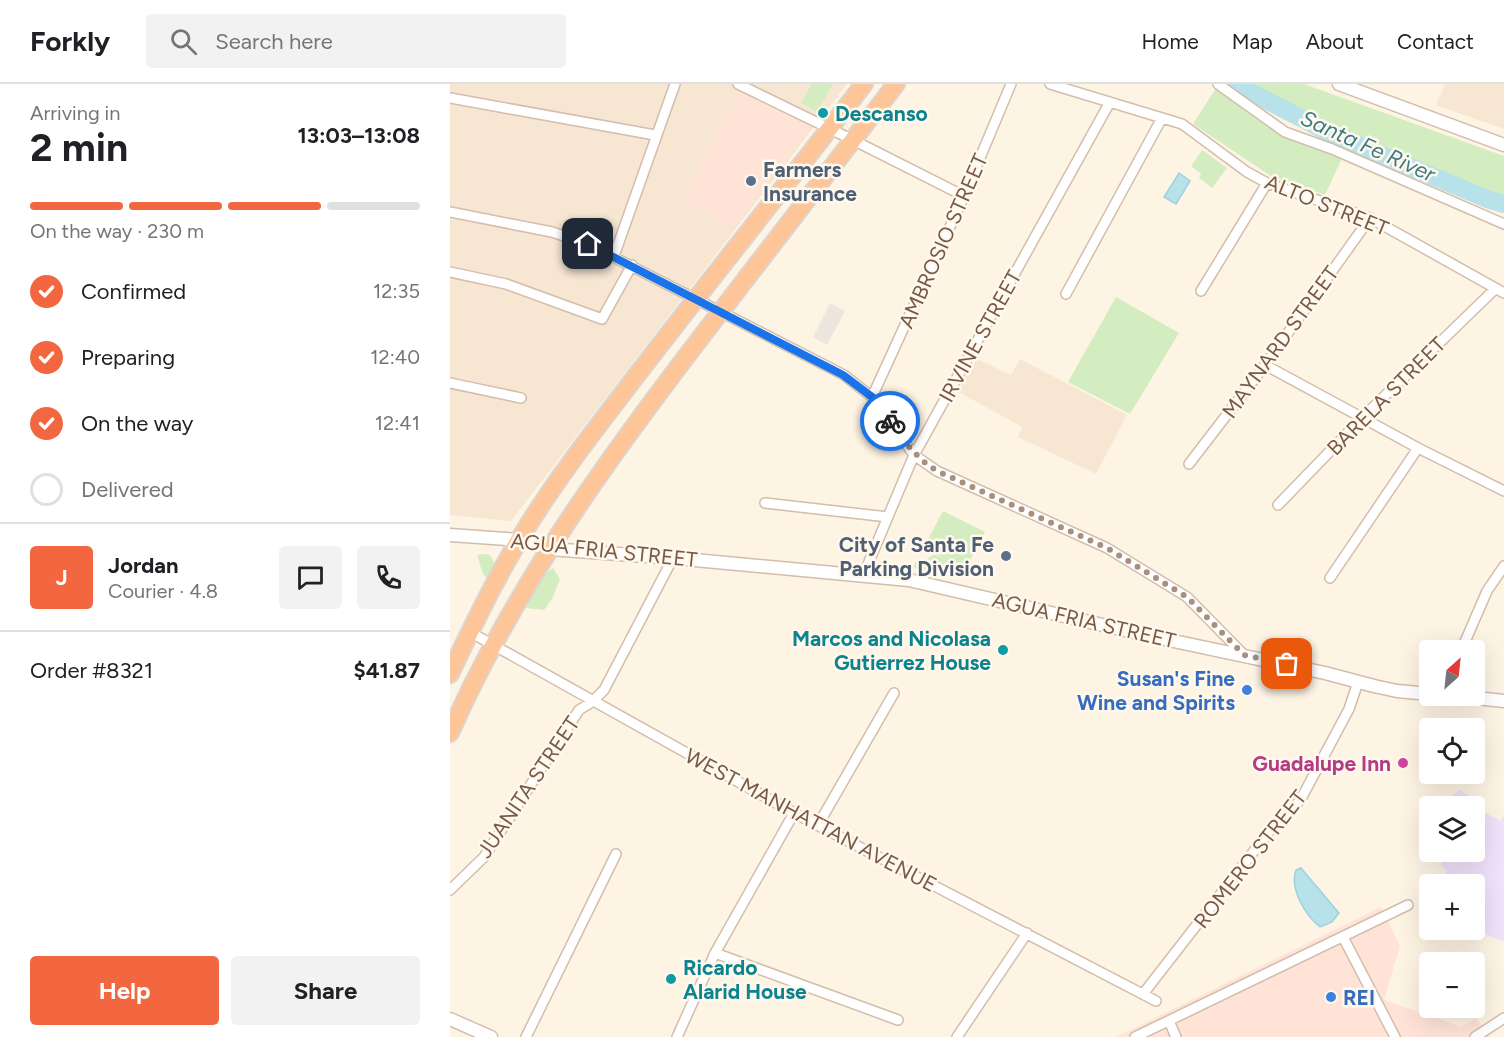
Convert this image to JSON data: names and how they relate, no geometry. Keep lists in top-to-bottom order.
{
  "streets": {
    "street": [
      "ALTO STREET",
      "AMBROSIO STREET",
      "IRVINE STREET",
      "MAYNARD STREET",
      "BARELA STREET",
      "AGUA FRIA STREET",
      "JUANITA STREET",
      "WEST MANHATTAN AVENUE",
      "ROMERO STREET"
    ]
  },
  "crossings": [
    ["ALTO STREET", "IRVINE STREET"],
    ["ALTO STREET", "MAYNARD STREET"],
    ["ALTO STREET", "BARELA STREET"],
    ["IRVINE STREET", "AGUA FRIA STREET"],
    ["AGUA FRIA STREET", "JUANITA STREET"],
    ["AGUA FRIA STREET", "ROMERO STREET"],
    ["JUANITA STREET", "WEST MANHATTAN AVENUE"],
    ["WEST MANHATTAN AVENUE", "ROMERO STREET"]
  ],
  "water": ["Santa Fe River"],
  "places": [
    "Descanso",
    "Farmers Insurance",
    "City of Santa Fe Parking Division",
    "Marcos and Nicolasa Gutierrez House",
    "Susan's Fine Wine and Spirits",
    "Guadalupe Inn",
    "Ricardo Alarid House",
    "REI"
  ],
  "north": "top right",
  "page": {
    "header": "Forkly",
    "search": "Search here",
    "nav": [
      "Home",
      "Map",
      "About",
      "Contact"
    ],
    "heading": ["2 min", "Arriving in", "13:03–13:08"],
    "panel": [
      "Jordan",
      "Courier · 4.8",
      "Order #8321",
      "$41.87"
    ],
    "bar": "On the way · 230 m",
    "list": [
      ["Confirmed", "12:35"],
      ["Preparing", "12:40"],
      ["On the way", "12:41"],
      "Delivered"
    ],
    "round": "J",
    "map_buttons": ["+", "−"],
    "buttons": ["Help", "Share"]
  }
}
